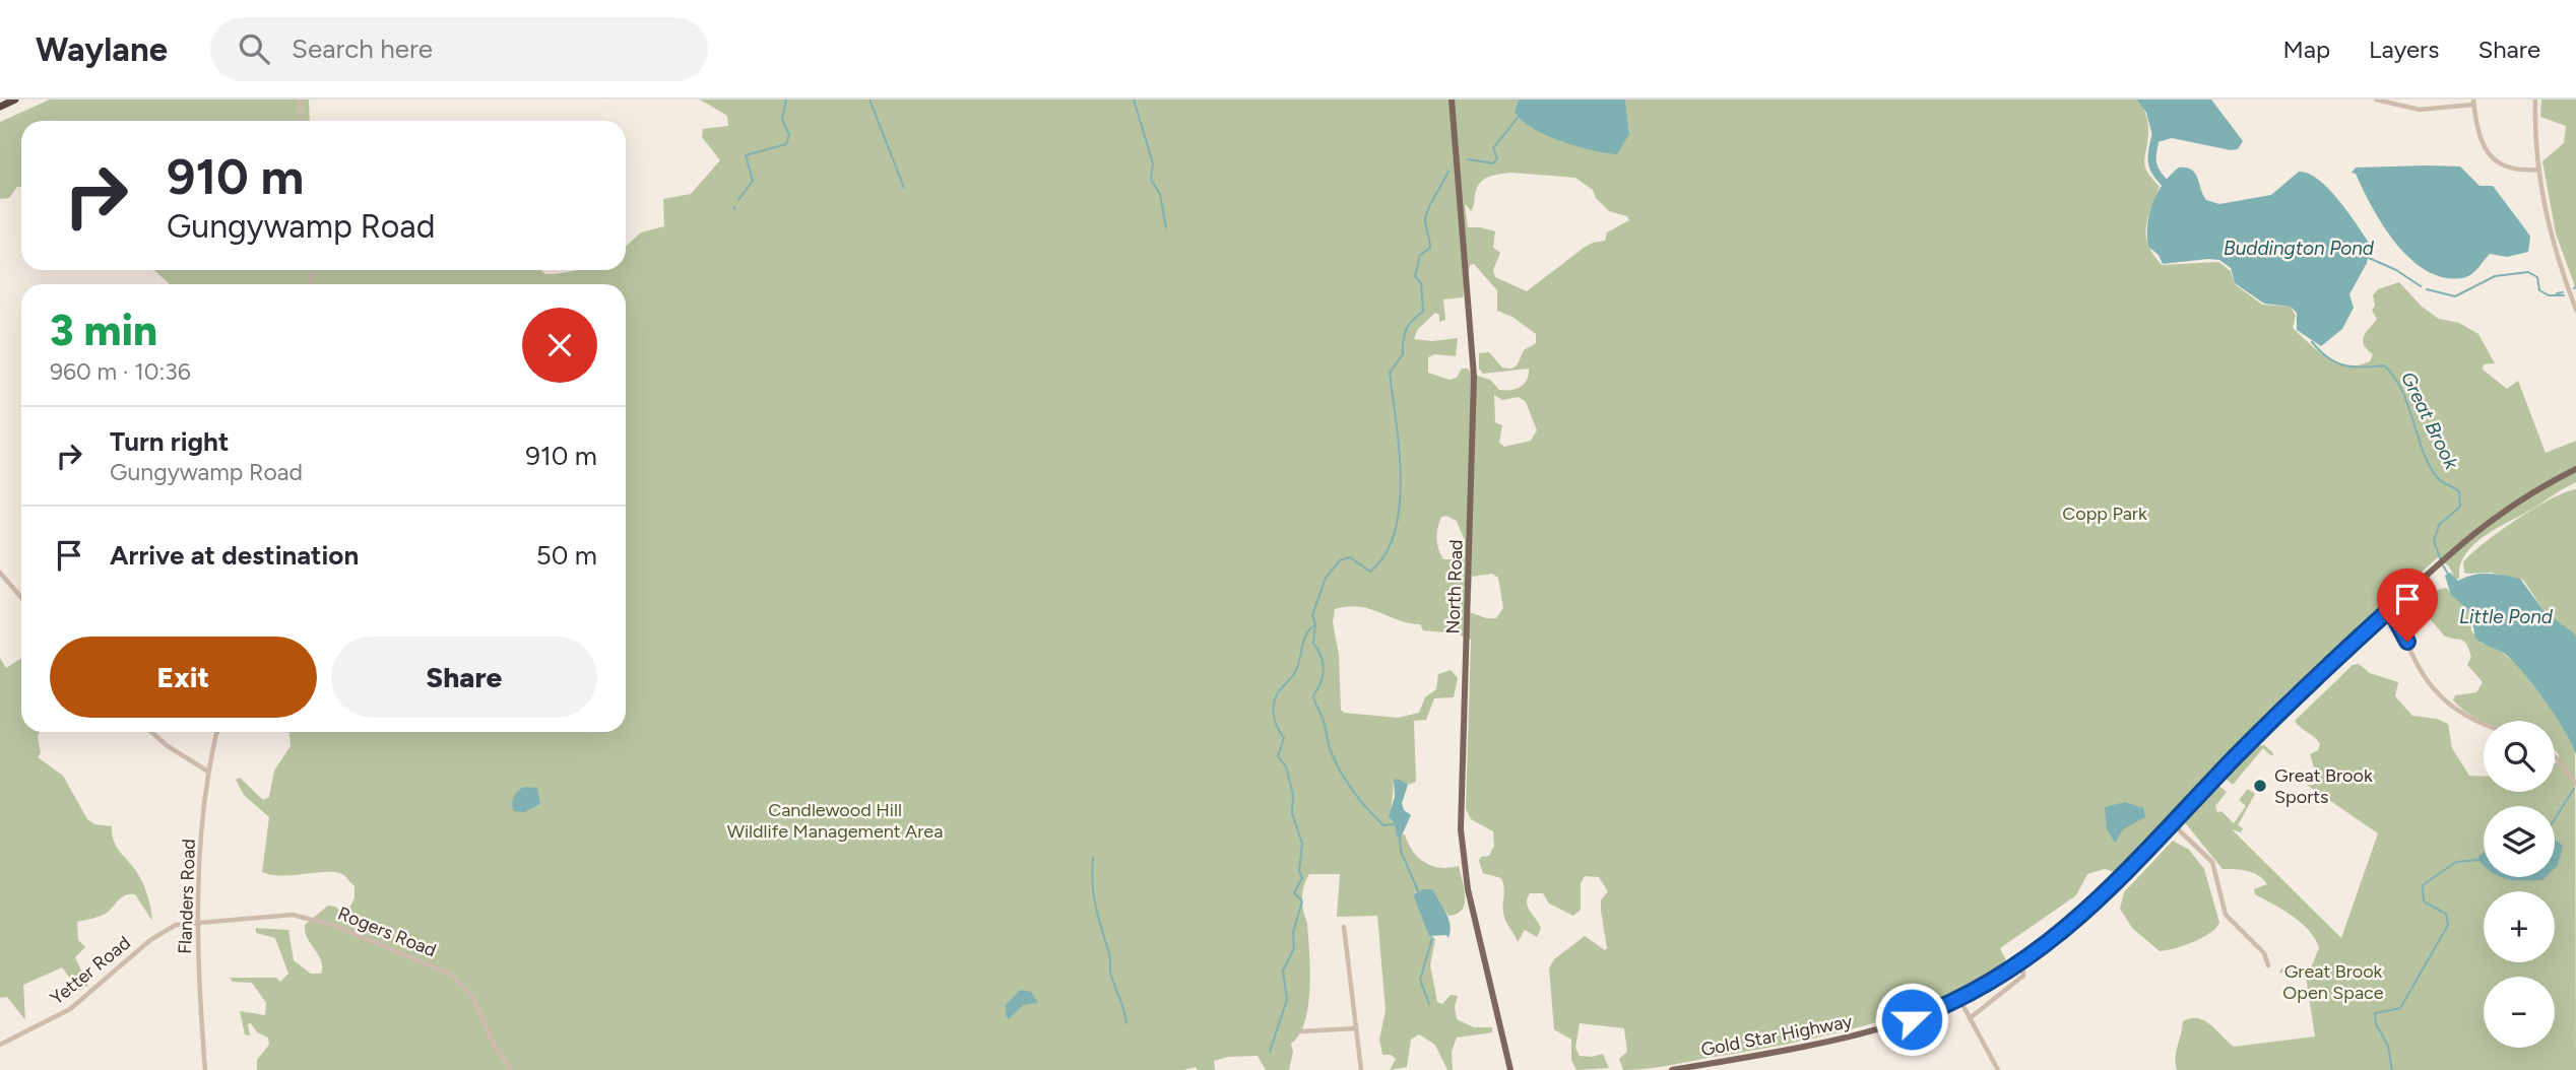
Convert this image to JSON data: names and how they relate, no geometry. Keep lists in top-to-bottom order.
{
  "streets": {
    "main road": ["North Road", "Gold Star Highway"],
    "street": ["Flanders Road", "Rogers Road", "Yetter Road"]
  },
  "crossings": [
    ["Flanders Road", "Rogers Road"],
    ["Flanders Road", "Yetter Road"],
    ["Rogers Road", "Yetter Road"]
  ],
  "water": ["Buddington Pond", "Great Brook", "Little Pond"],
  "parks": ["Copp Park", "Candlewood Hill Wildlife Management Area", "Great Brook Open Space"],
  "places": ["Great Brook Sports"],
  "page": {
    "header": "Waylane",
    "search": "Search here",
    "nav": ["Map", "Layers", "Share"],
    "turn": ["910 m", "Gungywamp Road"],
    "heading": ["3 min", "960 m · 10:36"],
    "list": [
      {
        "name": "Turn right",
        "note": "Gungywamp Road",
        "value": "910 m"
      },
      {
        "name": "Arrive at destination",
        "value": "50 m"
      }
    ],
    "buttons": ["Exit", "Share"],
    "map_buttons": ["+", "−"]
  }
}
